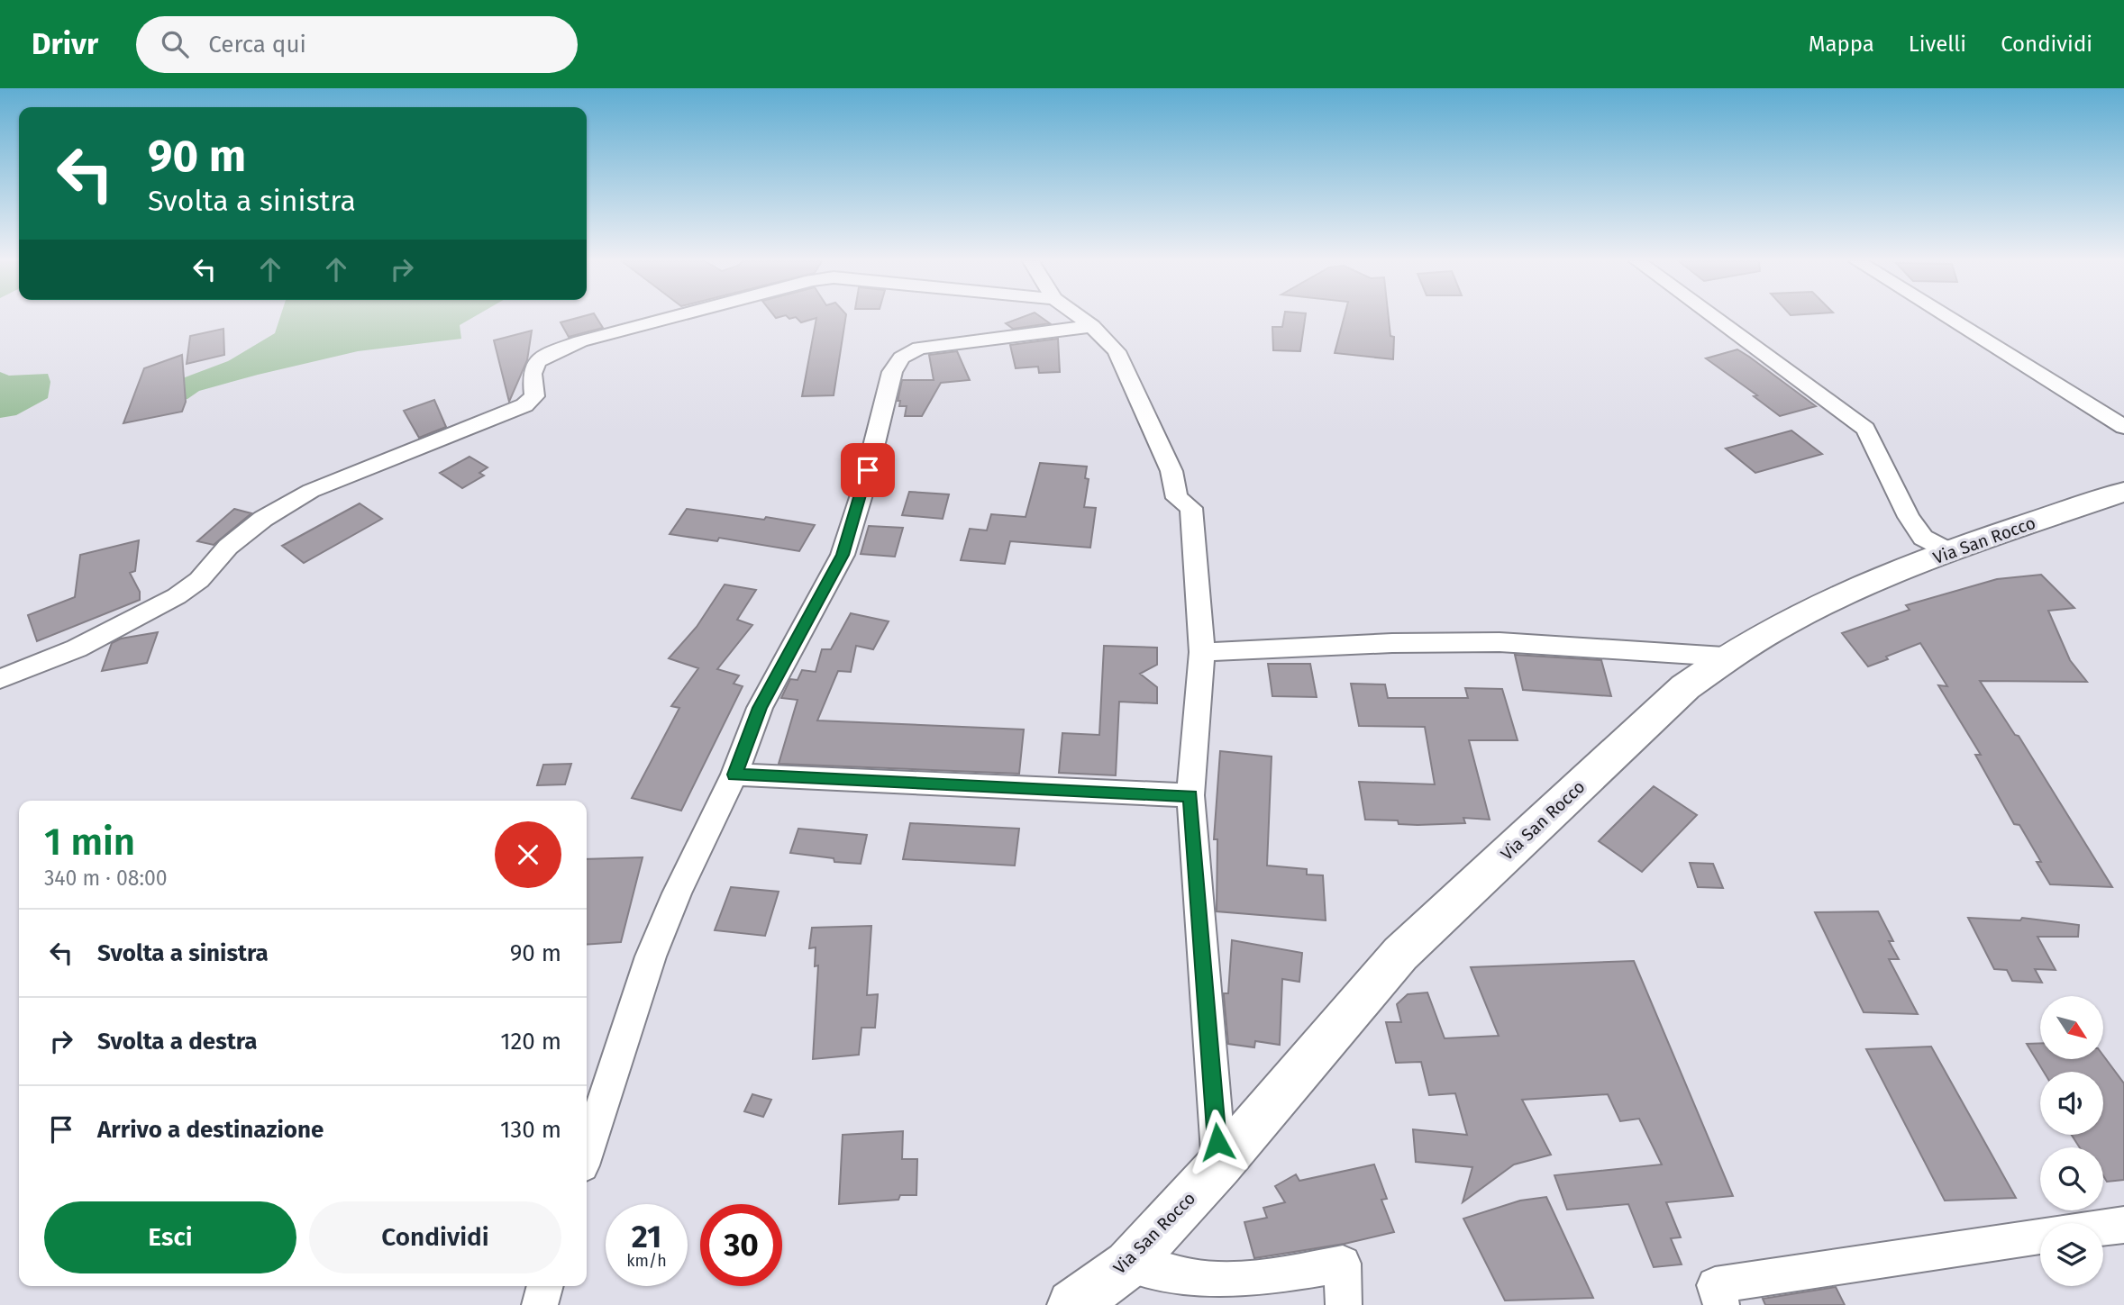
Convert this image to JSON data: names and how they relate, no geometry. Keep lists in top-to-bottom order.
{
  "streets": {
    "street": ["Via San Rocco"]
  },
  "north": "bottom right",
  "page": {
    "header": "Drivr",
    "search": "Cerca qui",
    "nav": ["Mappa", "Livelli", "Condividi"],
    "turn": ["90 m", "Svolta a sinistra"],
    "heading": ["1 min", "340 m · 08:00"],
    "list": [
      {
        "name": "Svolta a sinistra",
        "value": "90 m"
      },
      {
        "name": "Svolta a destra",
        "value": "120 m"
      },
      {
        "name": "Arrivo a destinazione",
        "value": "130 m"
      }
    ],
    "buttons": ["Esci", "Condividi"],
    "speed": "21 km/h",
    "limit": "30"
  }
}
